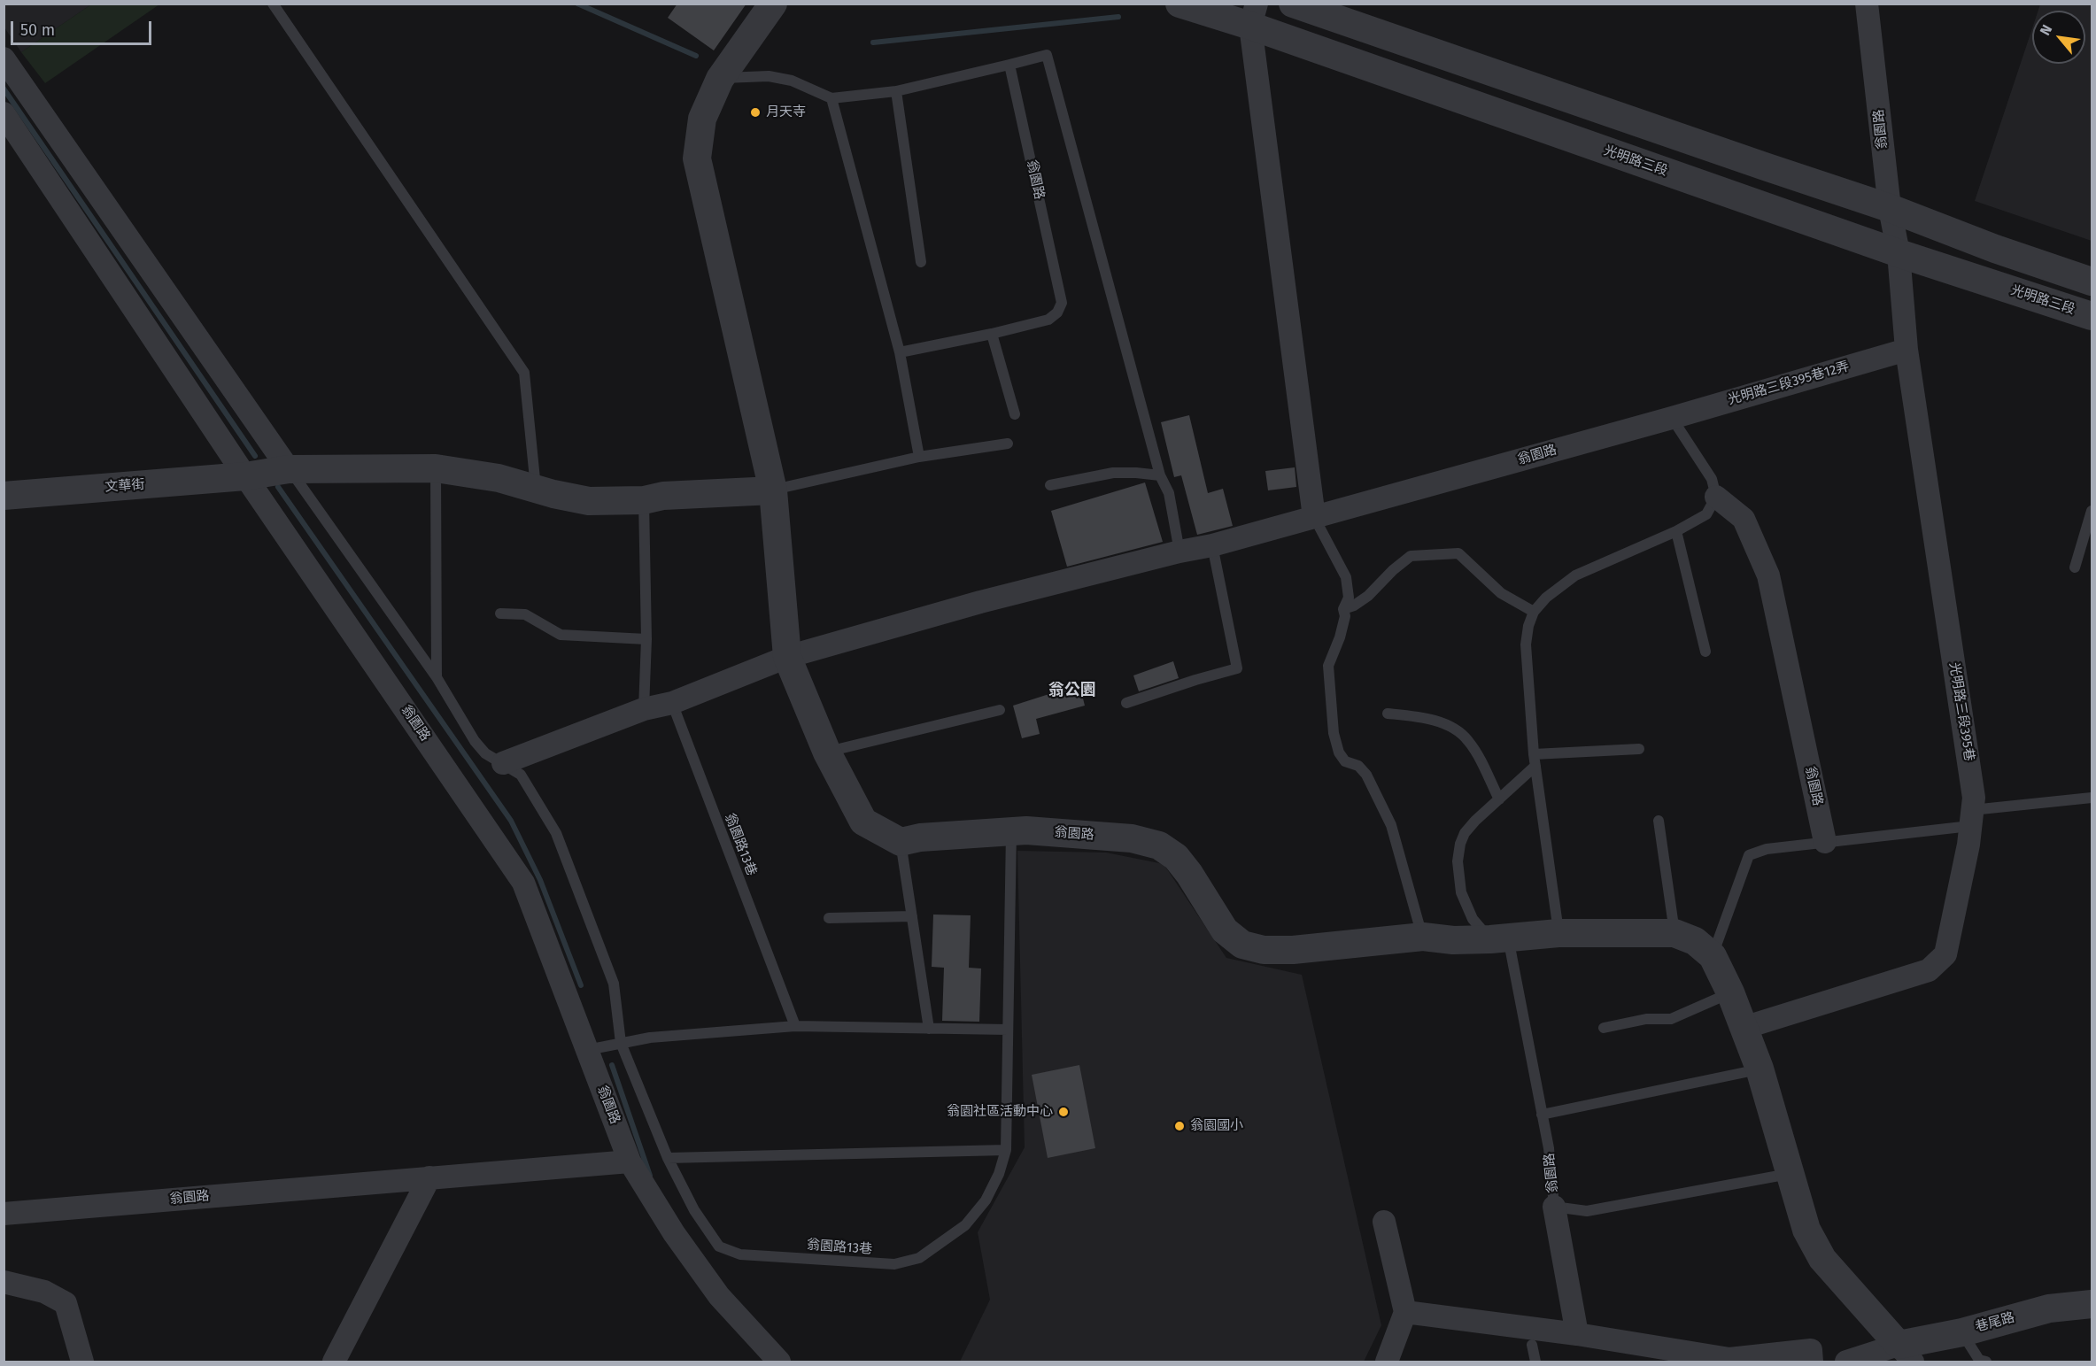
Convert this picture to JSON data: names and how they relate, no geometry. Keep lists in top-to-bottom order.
{
  "streets": {
    "street": [
      "翁園路",
      "光明路三段",
      "光明路三段395巷12弄",
      "文華街",
      "光明路三段395巷",
      "巷尾路"
    ],
    "lane": ["翁園路13巷"]
  },
  "crossings": [
    ["翁園路", "光明路三段"],
    ["翁園路", "光明路三段395巷12弄"],
    ["翁園路", "文華街"],
    ["翁園路", "光明路三段395巷"],
    ["翁園路", "翁園路13巷"],
    ["翁園路", "巷尾路"],
    ["光明路三段", "光明路三段395巷"],
    ["光明路三段395巷12弄", "光明路三段395巷"]
  ],
  "districts": ["翁公園"],
  "places": ["月天寺", "翁園社區活動中心", "翁園國小"],
  "scale_bar": "50 m",
  "north": "top left"
}
